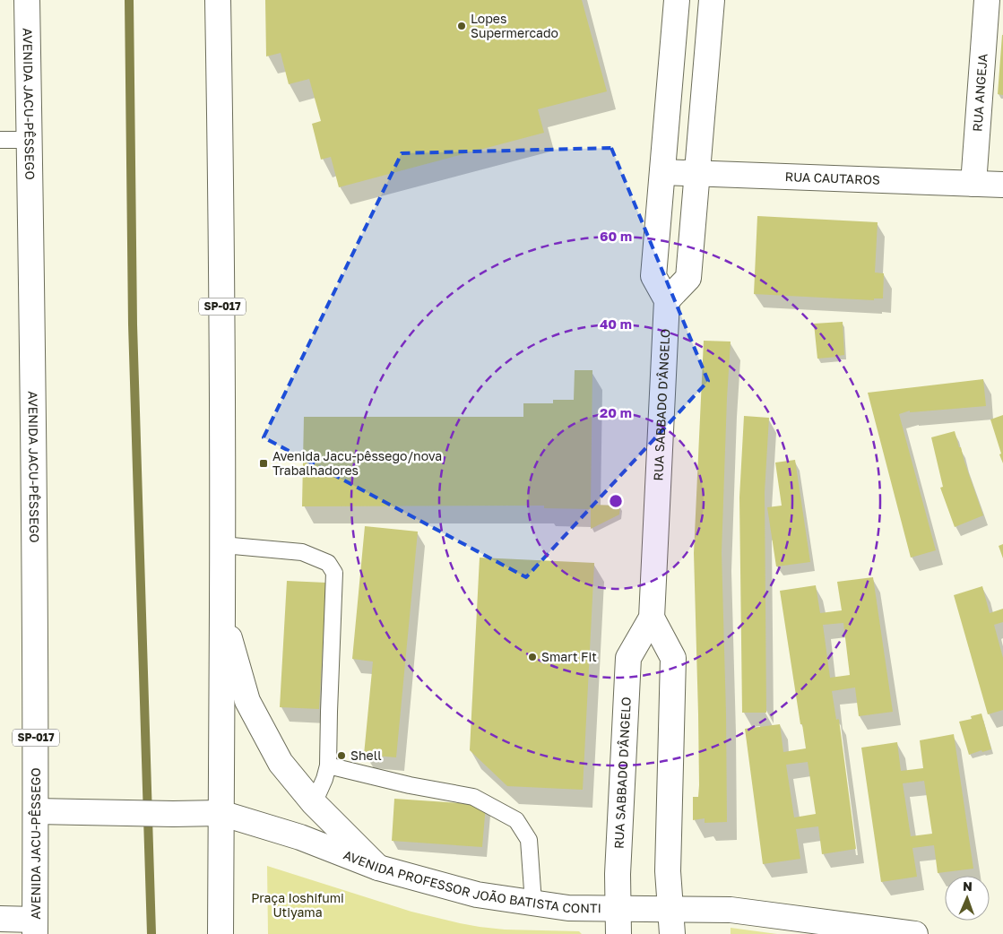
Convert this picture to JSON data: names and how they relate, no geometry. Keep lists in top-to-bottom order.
{
  "streets": {
    "main road": [
      "RUA ANGEJA",
      "AVENIDA JACU-PÊSSEGO",
      "RUA CAUTAROS",
      "SP-017",
      "RUA SABBADO D'ÂNGELO",
      "AVENIDA PROFESSOR JOÃO BATISTA CONTI"
    ]
  },
  "crossings": [
    ["RUA ANGEJA", "RUA CAUTAROS"],
    ["AVENIDA JACU-PÊSSEGO", "AVENIDA PROFESSOR JOÃO BATISTA CONTI"],
    ["SP-017", "AVENIDA PROFESSOR JOÃO BATISTA CONTI"],
    ["RUA SABBADO D'ÂNGELO", "AVENIDA PROFESSOR JOÃO BATISTA CONTI"]
  ],
  "parks": ["Praça Ioshifumi Utiyama"],
  "places": {
    "other": ["Lopes Supermercado", "Smart Fit", "Shell"],
    "transit": ["Avenida Jacu-pêssego/nova Trabalhadores"]
  },
  "north": "top",
  "rings": ["60 m", "40 m", "20 m"]
}
